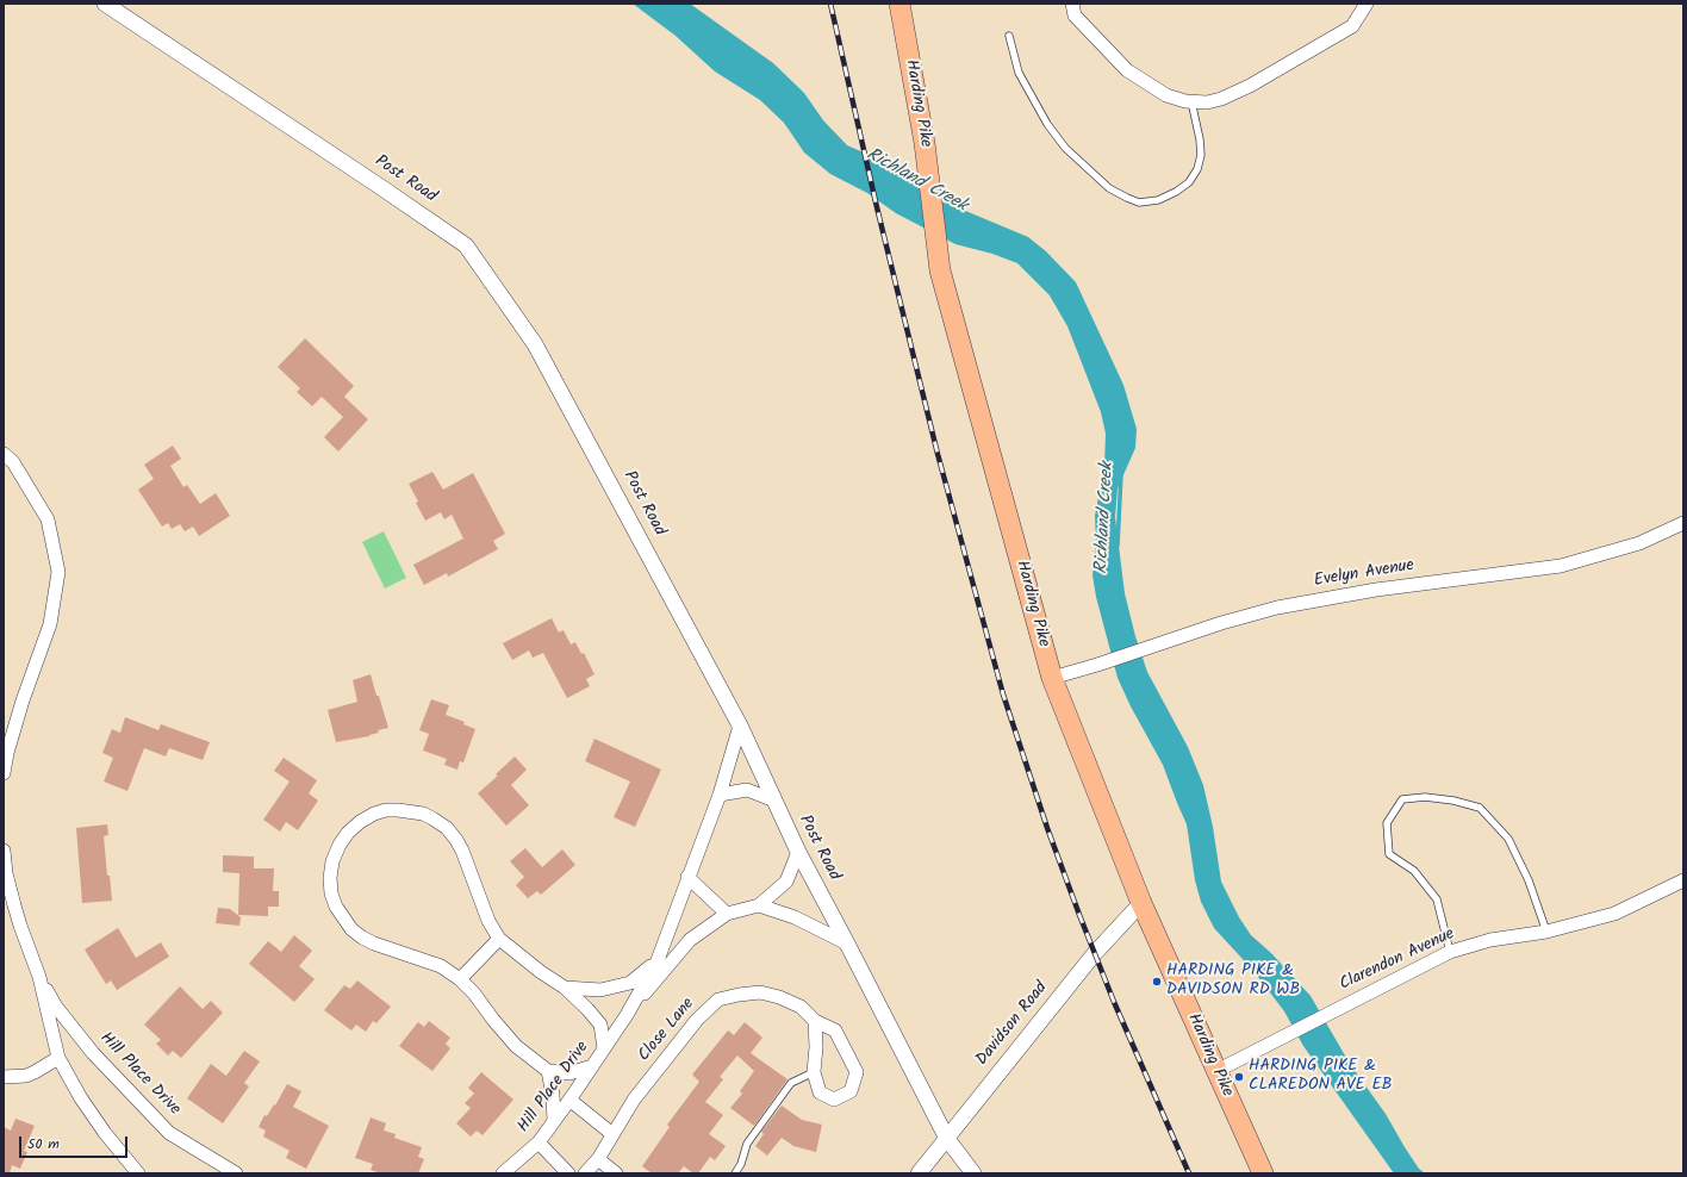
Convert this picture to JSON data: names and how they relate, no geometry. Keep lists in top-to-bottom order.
{
  "streets": {
    "main road": ["Harding Pike"],
    "street": [
      "Post Road",
      "Evelyn Avenue",
      "Clarendon Avenue",
      "Davidson Road",
      "Close Lane",
      "Hill Place Drive"
    ]
  },
  "crossings": [
    ["Harding Pike", "Evelyn Avenue"],
    ["Harding Pike", "Clarendon Avenue"],
    ["Harding Pike", "Davidson Road"],
    ["Post Road", "Davidson Road"],
    ["Post Road", "Hill Place Drive"]
  ],
  "water": ["Richland Creek"],
  "places": ["HARDING PIKE & DAVIDSON RD WB", "HARDING PIKE & CLAREDON AVE EB"],
  "scale_bar": "50 m"
}
